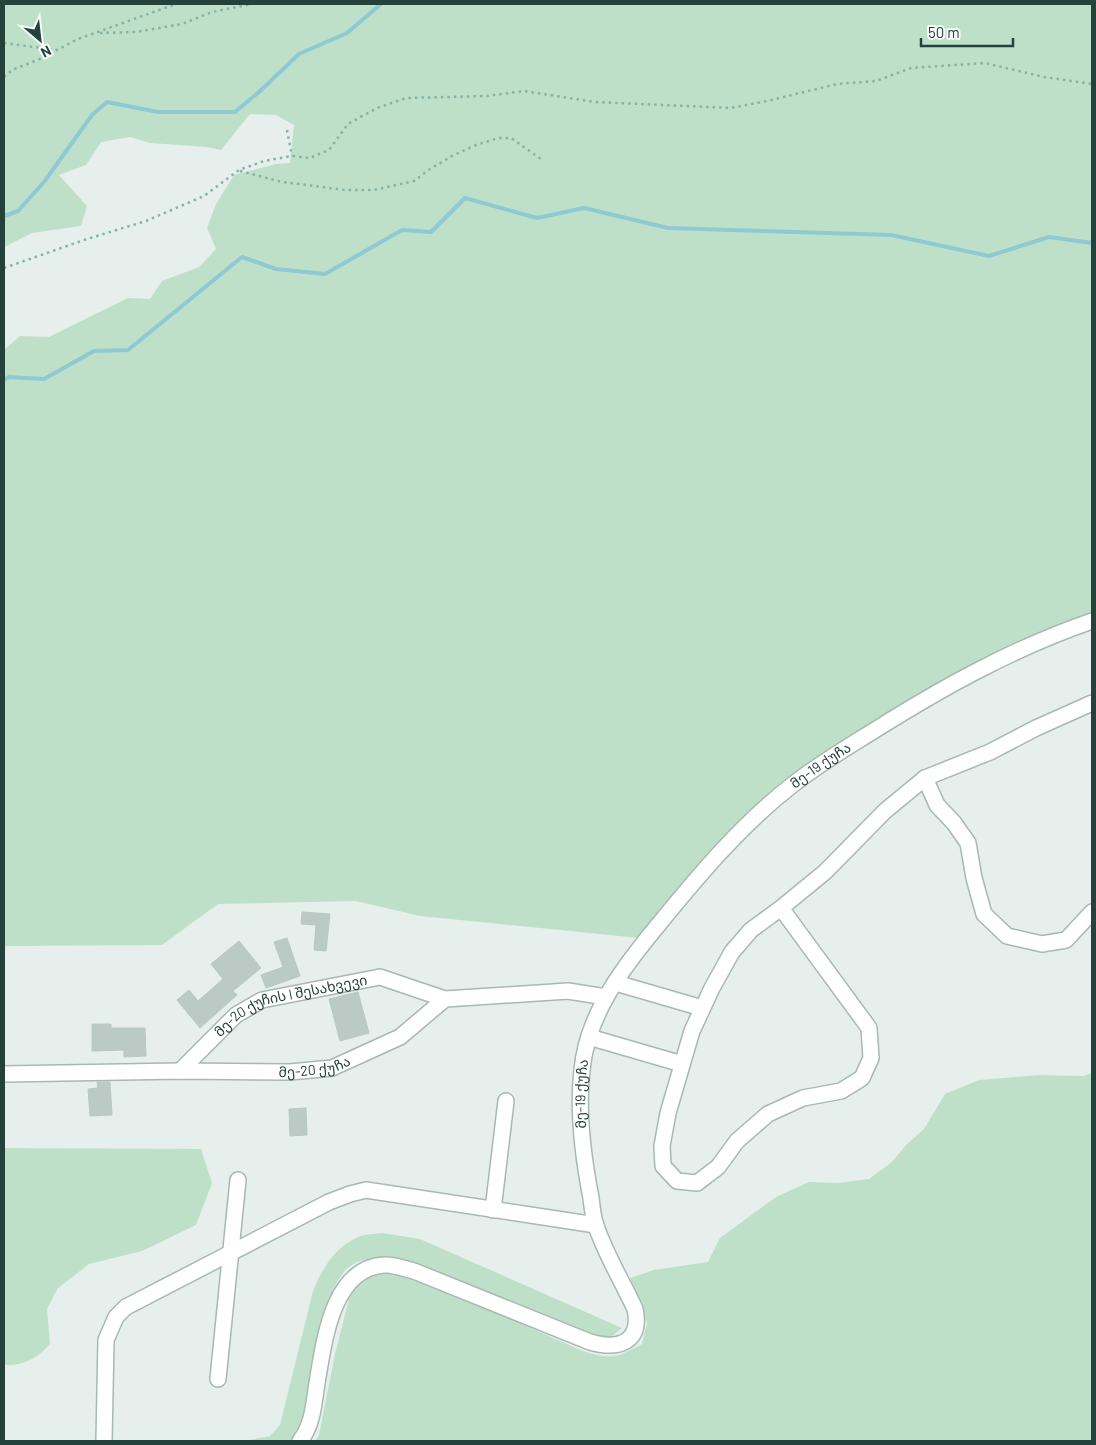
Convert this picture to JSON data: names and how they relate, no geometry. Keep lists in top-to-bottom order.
{
  "streets": {
    "street": ["მე-19 ქუჩა", "მე-20 ქუჩის I შესახვევი", "მე-20 ქუჩა"]
  },
  "crossings": [
    ["მე-20 ქუჩის I შესახვევი", "მე-20 ქუჩა"]
  ],
  "scale_bar": "50 m",
  "north": "bottom right"
}
